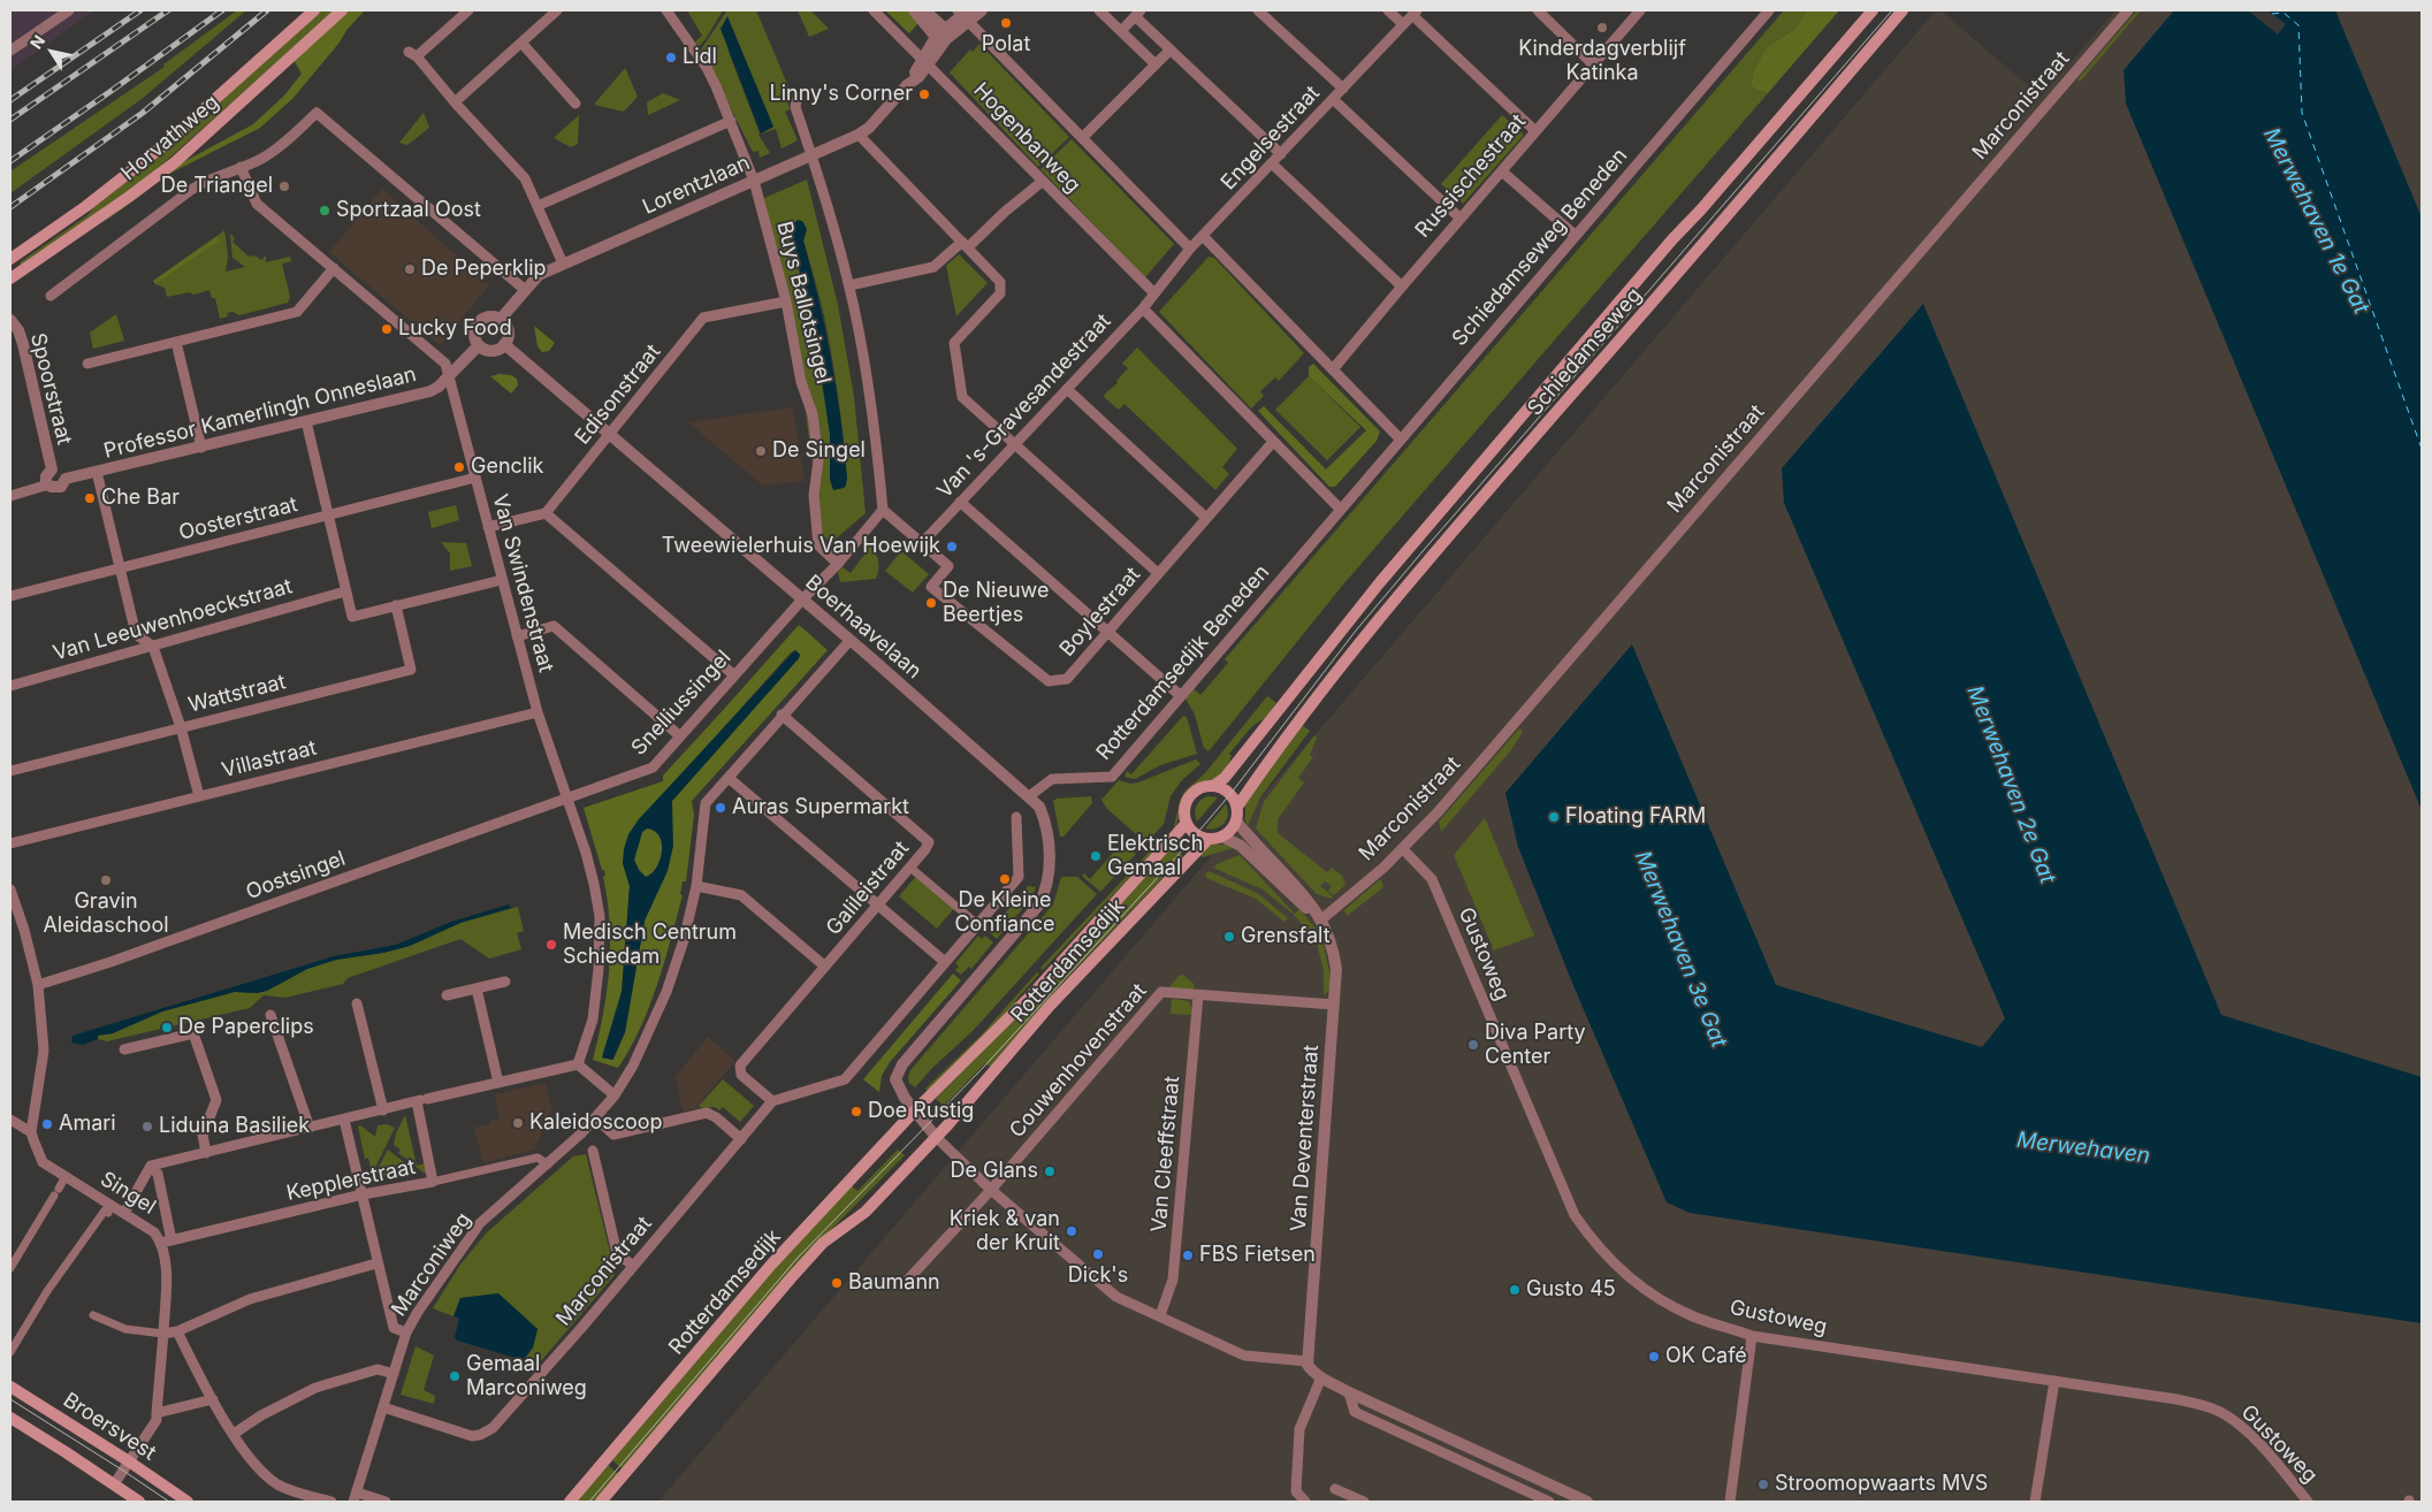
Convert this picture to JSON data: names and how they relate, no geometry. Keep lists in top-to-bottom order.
{
  "streets": {
    "main road": [
      "Horvathweg",
      "Schiedamseweg",
      "Rotterdamsedijk",
      "Broersvest"
    ],
    "street": [
      "Marconistraat",
      "Hogenbanweg",
      "Engelsestraat",
      "Russischestraat",
      "Lorentzlaan",
      "Schiedamseweg Beneden",
      "Buys Ballotsingel",
      "Spoorstraat",
      "Edisonstraat",
      "Van 's-Gravesandestraat",
      "Professor Kamerlingh Onneslaan",
      "Oosterstraat",
      "Van Swindenstraat",
      "Boylestraat",
      "Van Leeuwenhoeckstraat",
      "Boerhaavelaan",
      "Rotterdamsedijk Beneden",
      "Wattstraat",
      "Snelliussingel",
      "Villastraat",
      "Oostsingel",
      "Galileistraat",
      "Gustoweg",
      "Couwenhovenstraat",
      "Van Deventerstraat",
      "Van Cleeffstraat",
      "Kepplerstraat",
      "Singel",
      "Marconiweg"
    ]
  },
  "crossings": [
    ["Marconistraat", "Galileistraat"],
    ["Marconistraat", "Gustoweg"],
    ["Marconistraat", "Van Deventerstraat"],
    ["Marconistraat", "Marconiweg"],
    ["Hogenbanweg", "Engelsestraat"],
    ["Hogenbanweg", "Lorentzlaan"],
    ["Hogenbanweg", "Van 's-Gravesandestraat"],
    ["Engelsestraat", "Van 's-Gravesandestraat"],
    ["Lorentzlaan", "Buys Ballotsingel"],
    ["Lorentzlaan", "Professor Kamerlingh Onneslaan"],
    ["Lorentzlaan", "Boerhaavelaan"],
    ["Schiedamseweg Beneden", "Rotterdamsedijk Beneden"],
    ["Buys Ballotsingel", "Edisonstraat"],
    ["Buys Ballotsingel", "Snelliussingel"],
    ["Schiedamseweg", "Rotterdamsedijk"],
    ["Schiedamseweg", "Van Deventerstraat"],
    ["Spoorstraat", "Professor Kamerlingh Onneslaan"],
    ["Edisonstraat", "Boerhaavelaan"],
    ["Van 's-Gravesandestraat", "Boylestraat"],
    ["Professor Kamerlingh Onneslaan", "Van Swindenstraat"],
    ["Professor Kamerlingh Onneslaan", "Boerhaavelaan"],
    ["Oosterstraat", "Van Swindenstraat"],
    ["Van Swindenstraat", "Snelliussingel"],
    ["Van Swindenstraat", "Villastraat"],
    ["Van Swindenstraat", "Oostsingel"],
    ["Boerhaavelaan", "Rotterdamsedijk Beneden"],
    ["Boerhaavelaan", "Snelliussingel"],
    ["Boerhaavelaan", "Rotterdamsedijk"],
    ["Boerhaavelaan", "Marconiweg"],
    ["Snelliussingel", "Oostsingel"],
    ["Galileistraat", "Marconiweg"],
    ["Rotterdamsedijk", "Van Deventerstraat"],
    ["Couwenhovenstraat", "Van Deventerstraat"],
    ["Couwenhovenstraat", "Van Cleeffstraat"],
    ["Kepplerstraat", "Singel"],
    ["Kepplerstraat", "Marconiweg"]
  ],
  "water": [
    "Merwehaven 1e Gat",
    "Merwehaven 2e Gat",
    "Merwehaven 3e Gat",
    "Merwehaven"
  ],
  "places": [
    "Polat",
    "Kinderdagverblijf Katinka",
    "Lidl",
    "Linny's Corner",
    "De Triangel",
    "Sportzaal Oost",
    "De Peperklip",
    "Lucky Food",
    "De Singel",
    "Genclik",
    "Che Bar",
    "Tweewielerhuis Van Hoewijk",
    "De Nieuwe Beertjes",
    "Auras Supermarkt",
    "Floating FARM",
    "Elektrisch Gemaal",
    "De Kleine Confiance",
    "Gravin Aleidaschool",
    "Grensfalt",
    "Medisch Centrum Schiedam",
    "De Paperclips",
    "Diva Party Center",
    "Doe Rustig",
    "Kaleidoscoop",
    "Amari",
    "Liduina Basiliek",
    "De Glans",
    "Kriek & van der Kruit",
    "Dick's",
    "FBS Fietsen",
    "Baumann",
    "Gusto 45",
    "OK Café",
    "Gemaal Marconiweg",
    "Stroomopwaarts MVS"
  ],
  "north": "top left"
}
